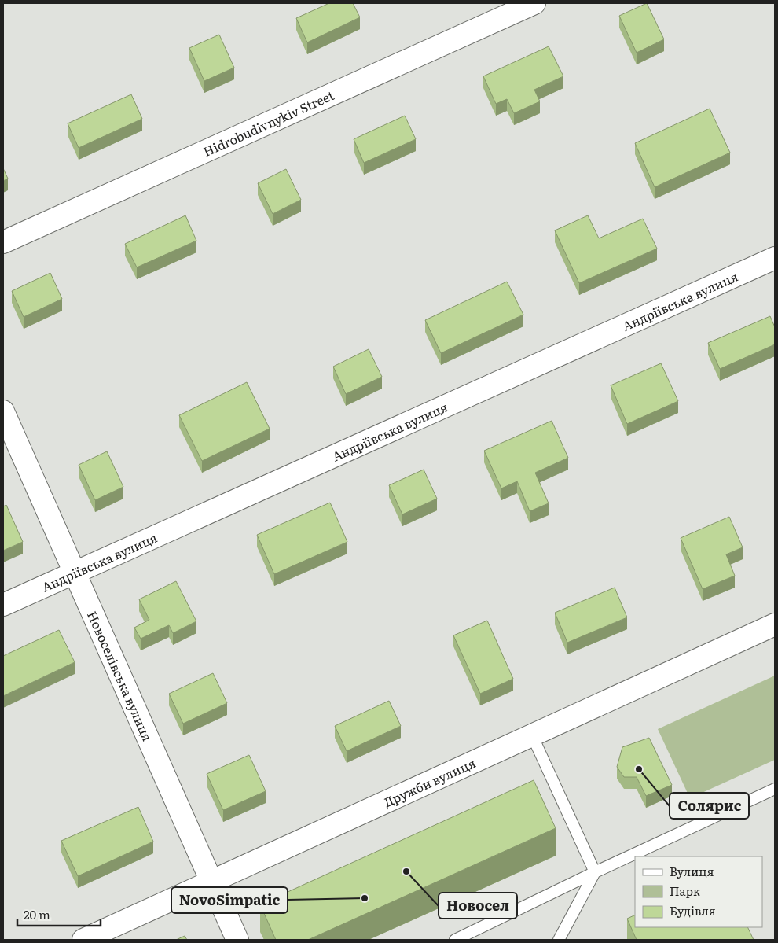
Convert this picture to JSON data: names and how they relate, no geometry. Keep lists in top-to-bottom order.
{
  "streets": {
    "street": [
      "Hidrobudivnykiv Street",
      "Андріївська вулиця",
      "Новоселівська вулиця",
      "Дружби вулиця"
    ]
  },
  "crossings": [
    ["Андріївська вулиця", "Новоселівська вулиця"],
    ["Новоселівська вулиця", "Дружби вулиця"]
  ],
  "places": ["Солярис", "Новосел", "NovoSimpatic"],
  "legend": ["Вулиця", "Парк", "Будівля"],
  "scale_bar": "20 m"
}
